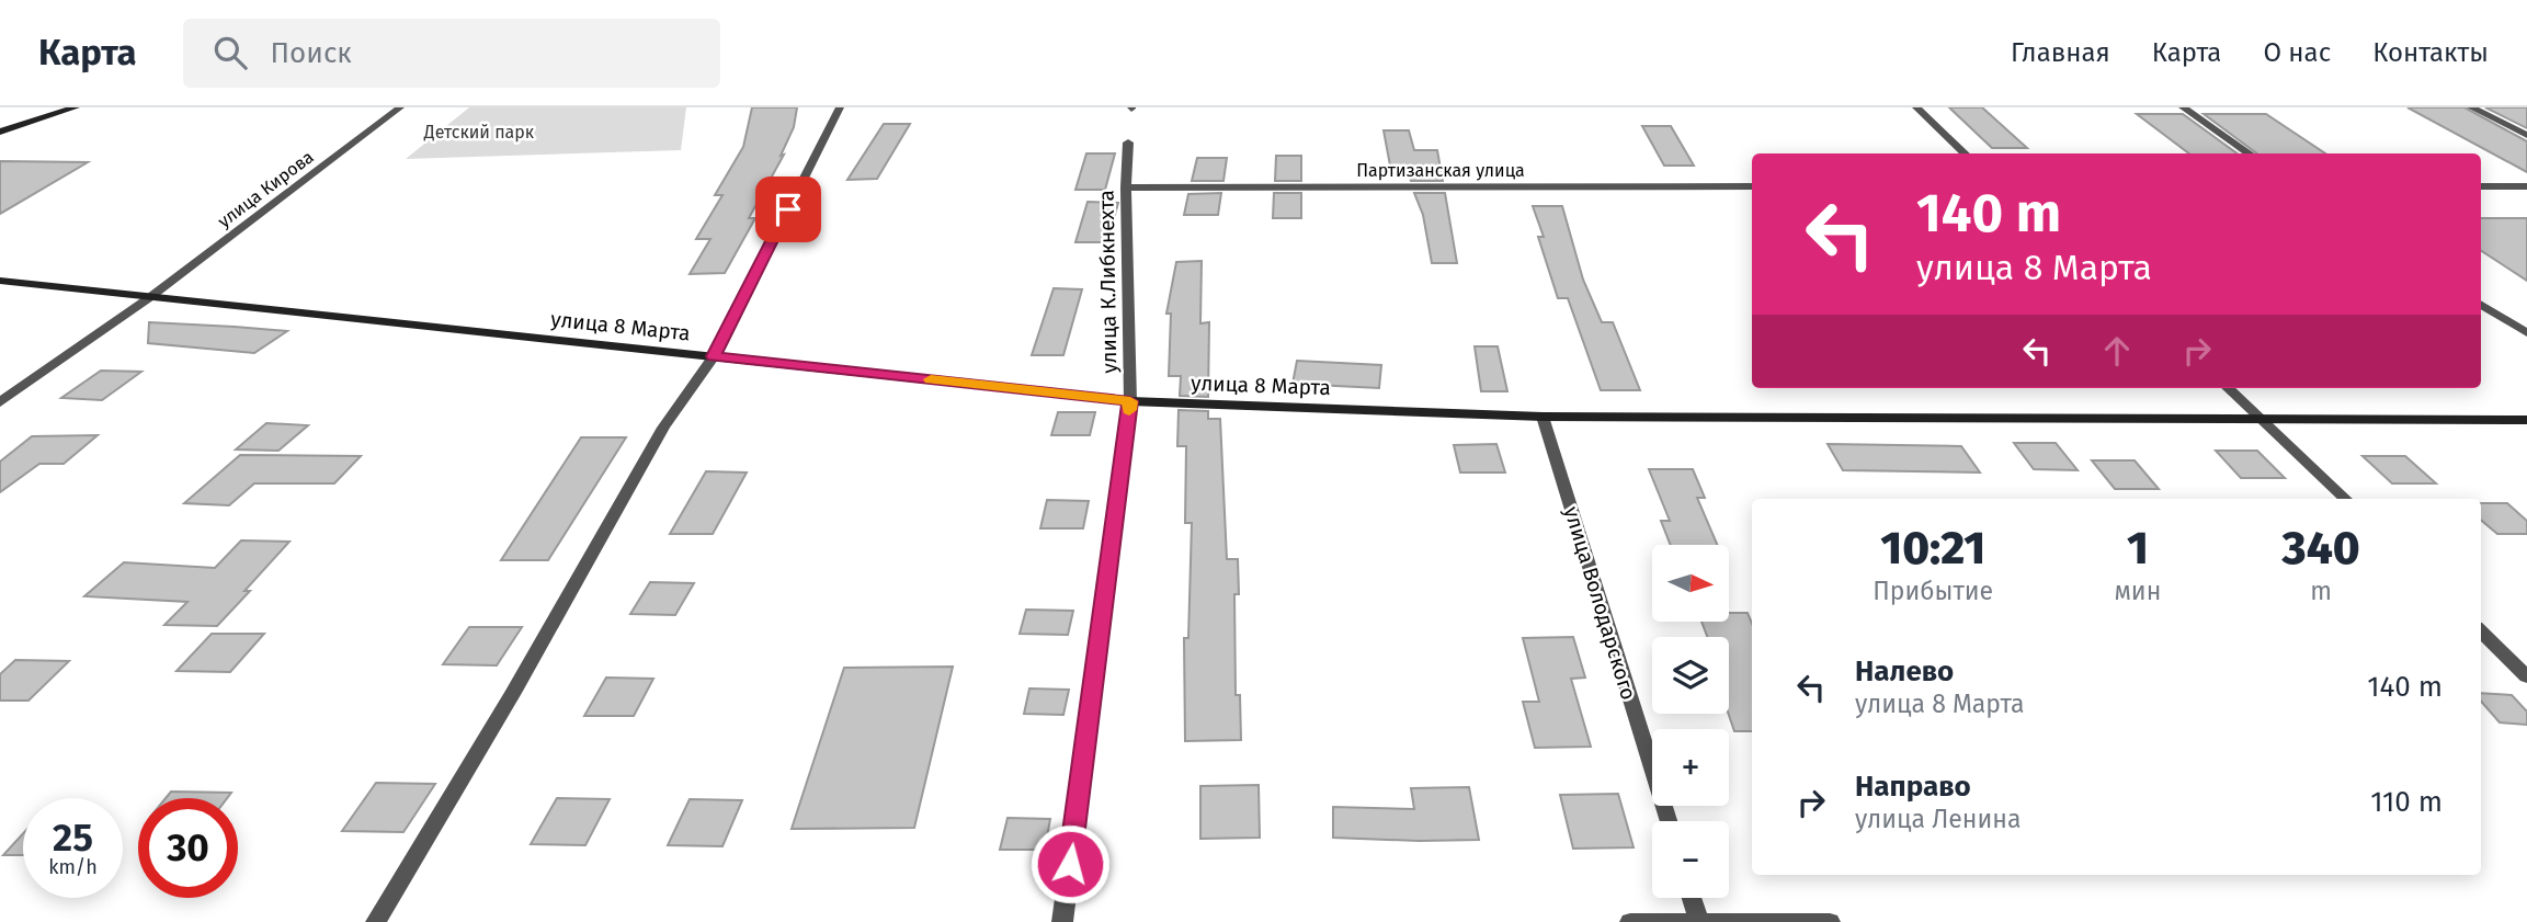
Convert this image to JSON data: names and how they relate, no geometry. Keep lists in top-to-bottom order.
{
  "streets": {
    "main road": ["улица 8 Марта"],
    "street": [
      "Партизанская улица",
      "улица Кирова",
      "улица К.Либкнехта",
      "улица Володарского"
    ]
  },
  "crossings": [
    ["Партизанская улица", "улица К.Либкнехта"],
    ["улица Кирова", "улица 8 Марта"],
    ["улица К.Либкнехта", "улица 8 Марта"],
    ["улица 8 Марта", "улица Володарского"]
  ],
  "parks": ["Детский парк"],
  "north": "right",
  "page": {
    "header": "Карта",
    "search": "Поиск",
    "nav": [
      "Главная",
      "Карта",
      "О нас",
      "Контакты"
    ],
    "turn": ["140 m", "улица 8 Марта"],
    "eta": [
      "10:21",
      "Прибытие",
      "1",
      "мин",
      "340",
      "m"
    ],
    "map_buttons": ["+", "−"],
    "list": [
      {
        "name": "Налево",
        "note": "улица 8 Марта",
        "value": "140 m"
      },
      {
        "name": "Направо",
        "note": "улица Ленина",
        "value": "110 m"
      }
    ],
    "speed": "25 km/h",
    "limit": "30"
  }
}
